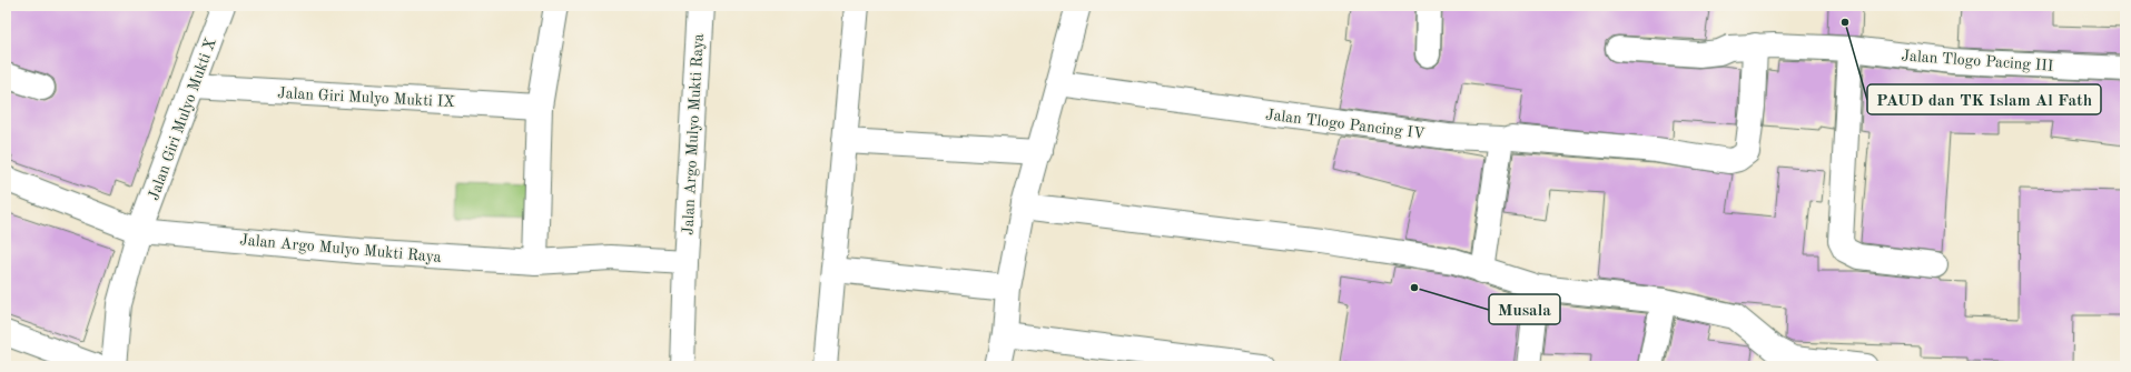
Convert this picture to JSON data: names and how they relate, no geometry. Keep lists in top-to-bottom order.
{
  "streets": {
    "street": [
      "Jalan Tlogo Pacing III",
      "Jalan Giri Mulyo Mukti IX",
      "Jalan Giri Mulyo Mukti X",
      "Jalan Tlogo Pancing IV",
      "Jalan Argo Mulyo Mukti Raya"
    ]
  },
  "crossings": [
    ["Jalan Giri Mulyo Mukti IX", "Jalan Giri Mulyo Mukti X"],
    ["Jalan Giri Mulyo Mukti X", "Jalan Argo Mulyo Mukti Raya"]
  ],
  "places": ["PAUD dan TK Islam Al Fath", "Musala"]
}
